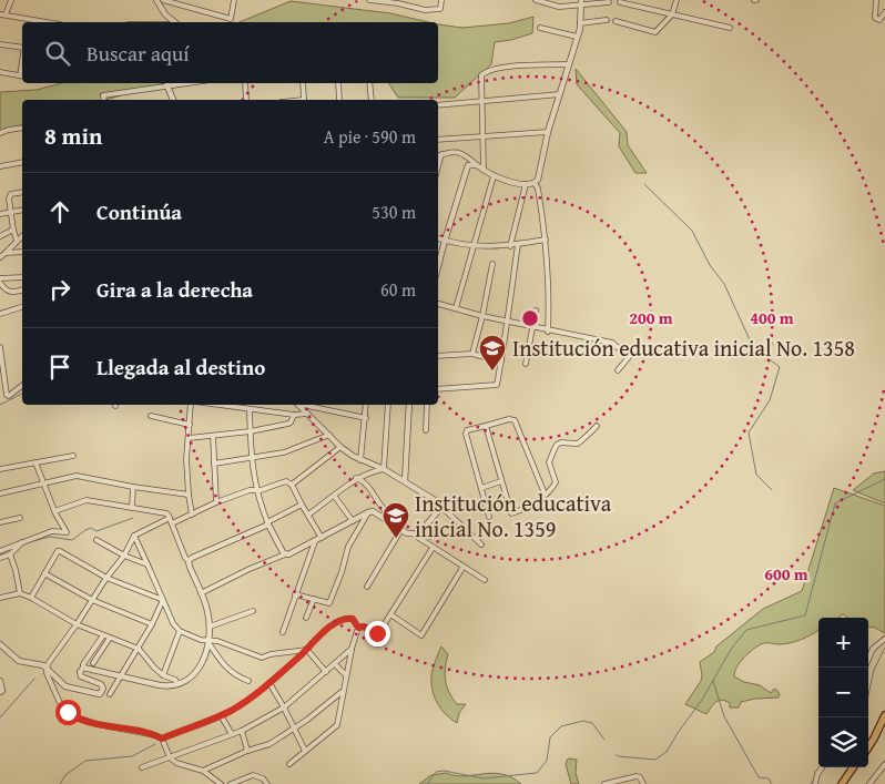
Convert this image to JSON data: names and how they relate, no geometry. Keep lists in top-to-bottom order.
{
  "places": {
    "school or university": ["Institución educativa inicial No. 1358", "Institución educativa inicial No. 1359"]
  },
  "page": {
    "search": "Buscar aquí",
    "heading": ["8 min", "A pie · 590 m"],
    "list": [
      ["Continúa", "530 m"],
      ["Gira a la derecha", "60 m"],
      "Llegada al destino"
    ],
    "map_buttons": ["+", "−"]
  },
  "rings": ["200 m", "400 m", "600 m"]
}
